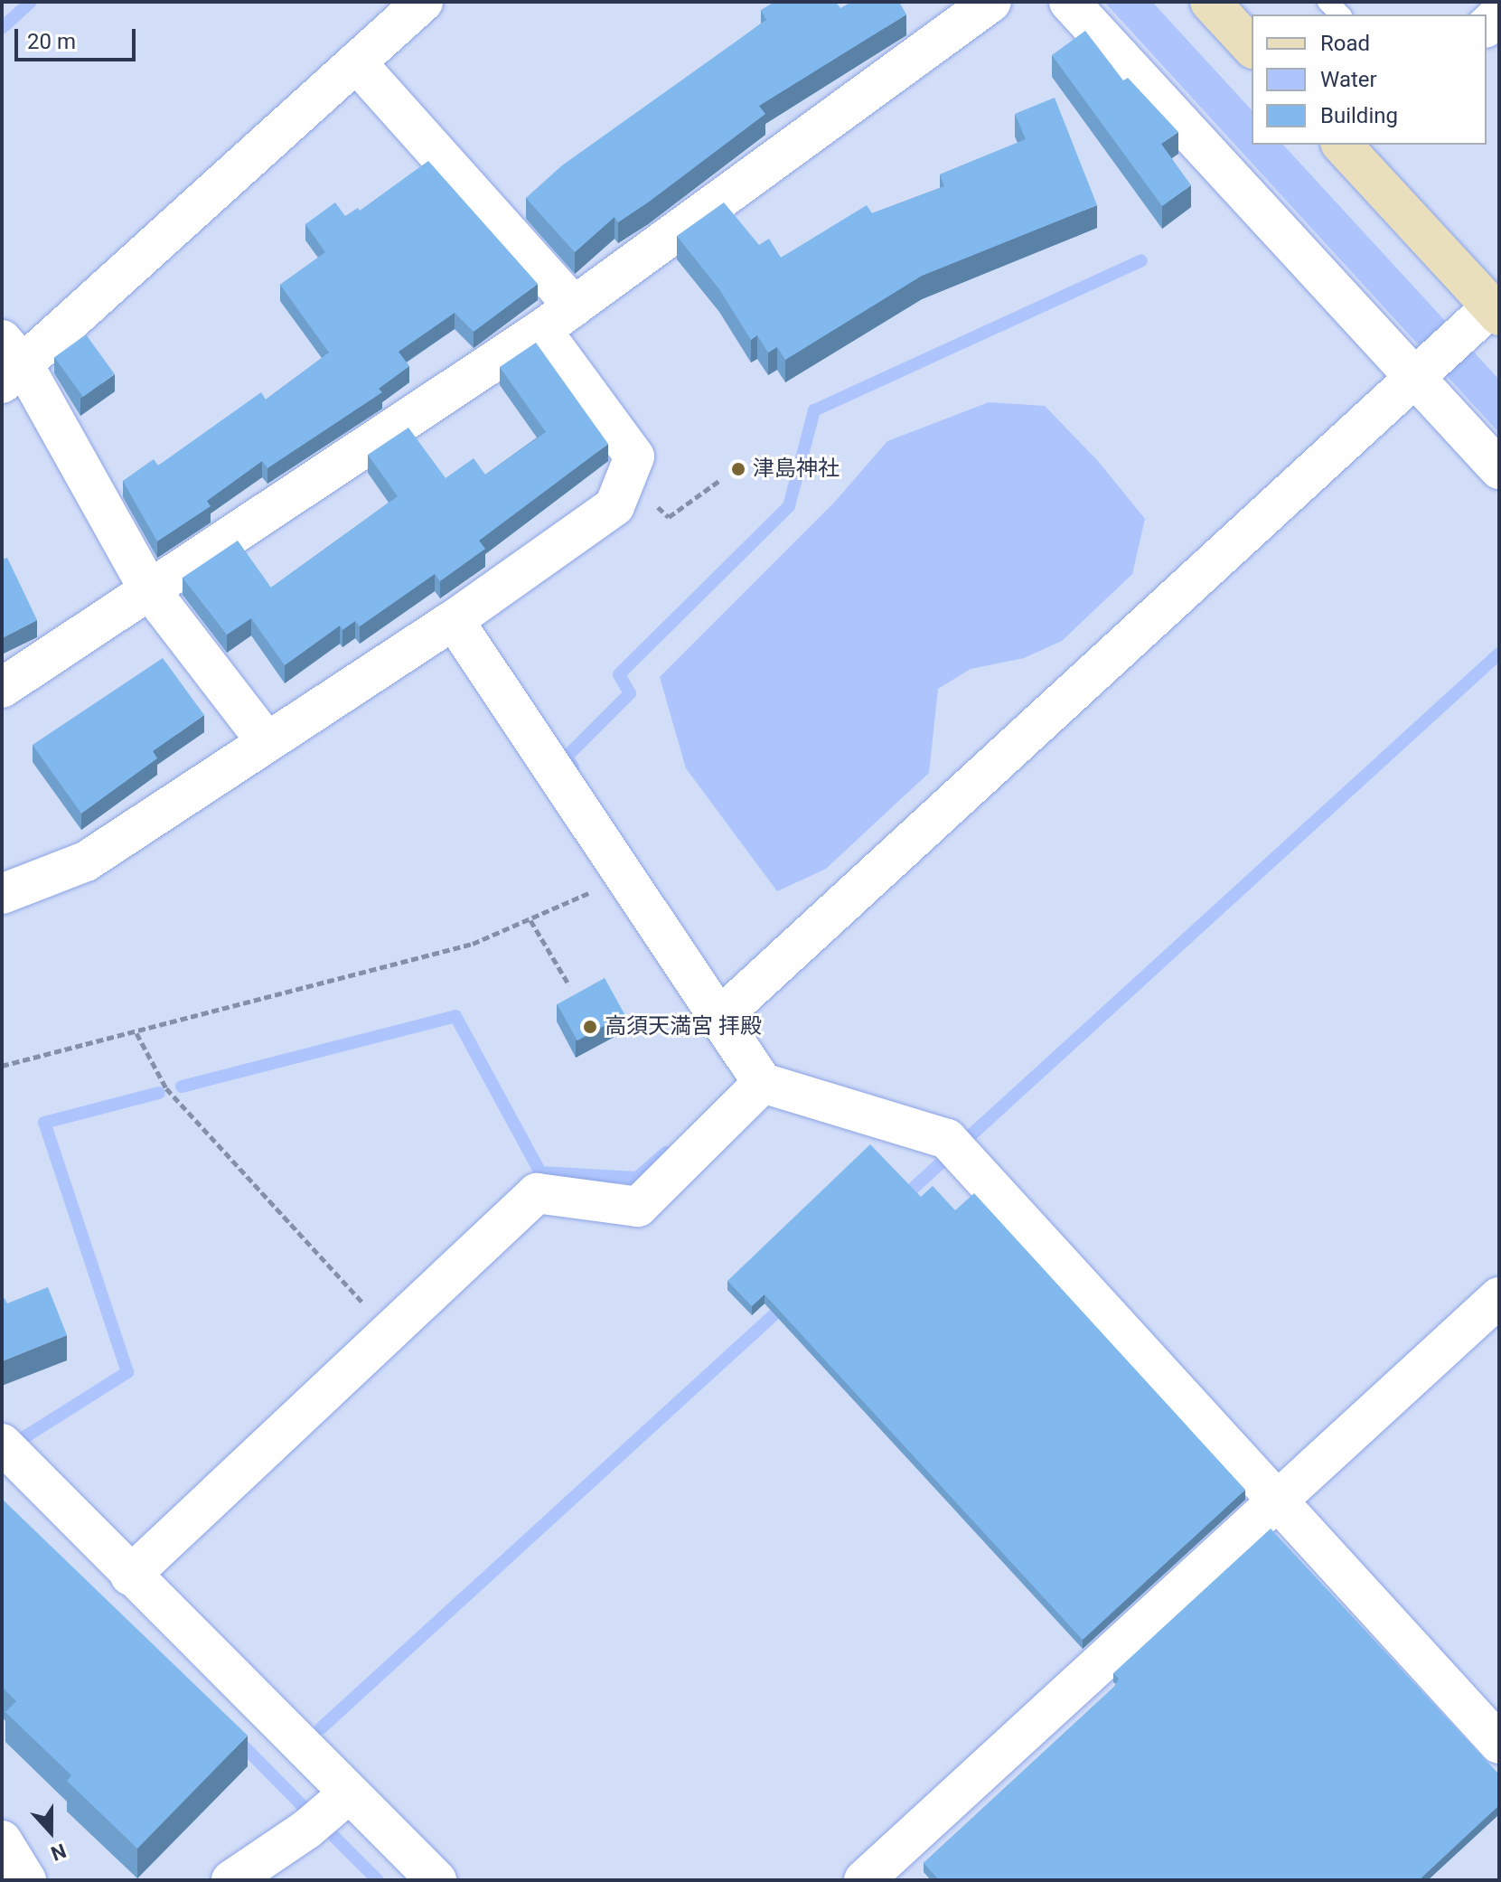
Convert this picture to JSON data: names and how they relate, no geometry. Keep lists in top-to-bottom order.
{
  "places": ["津島神社", "高須天満宮 拝殿"],
  "legend": ["Road", "Water", "Building"],
  "scale_bar": "20 m",
  "north": "bottom"
}
